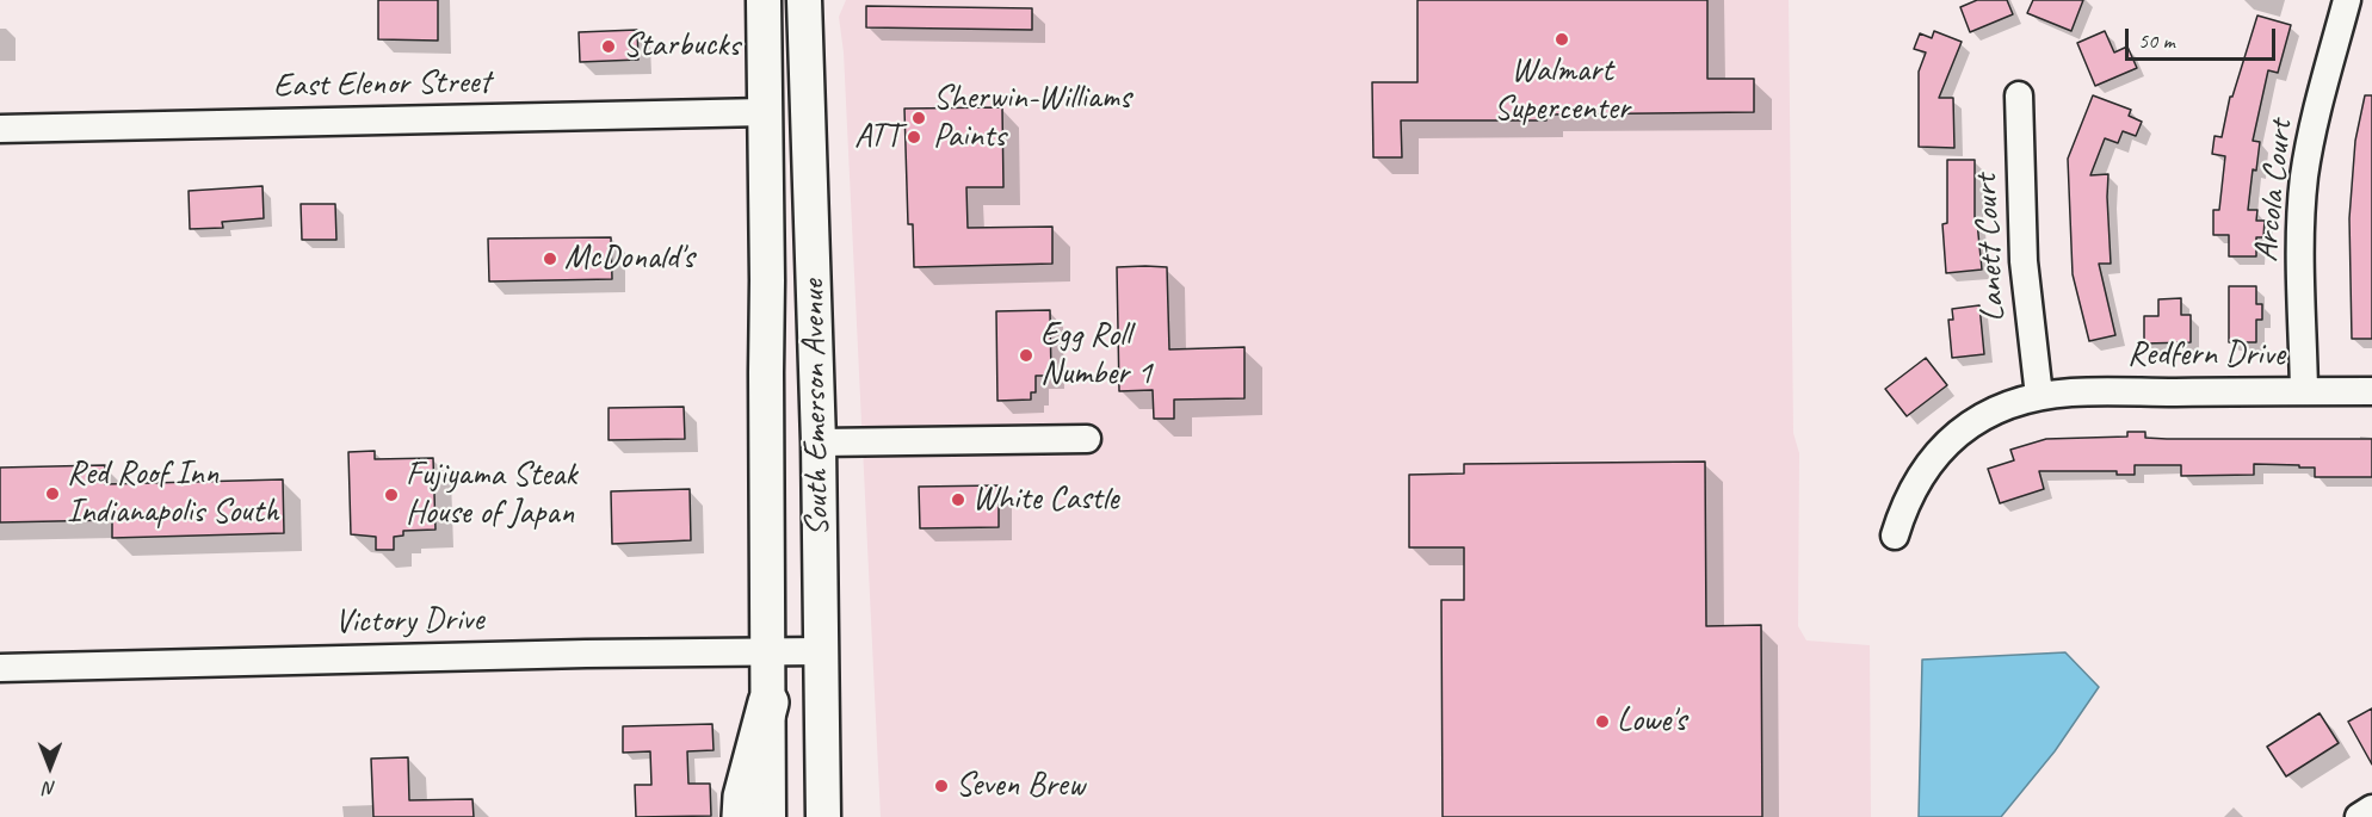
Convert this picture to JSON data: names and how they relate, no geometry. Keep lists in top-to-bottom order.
{
  "streets": {
    "main road": ["South Emerson Avenue"],
    "street": [
      "East Elenor Street",
      "Arcola Court",
      "Lanett Court",
      "Redfern Drive",
      "Victory Drive"
    ]
  },
  "crossings": [
    ["East Elenor Street", "South Emerson Avenue"],
    ["Arcola Court", "Redfern Drive"],
    ["Lanett Court", "Redfern Drive"],
    ["South Emerson Avenue", "Victory Drive"]
  ],
  "places": [
    "Walmart Supercenter",
    "Starbucks",
    "Sherwin-Williams Paints",
    "ATT",
    "McDonald's",
    "Egg Roll Number 1",
    "Red Roof Inn Indianapolis South",
    "Fujiyama Steak House of Japan",
    "White Castle",
    "Lowe's",
    "Seven Brew"
  ],
  "scale_bar": "50 m",
  "north": "bottom"
}
